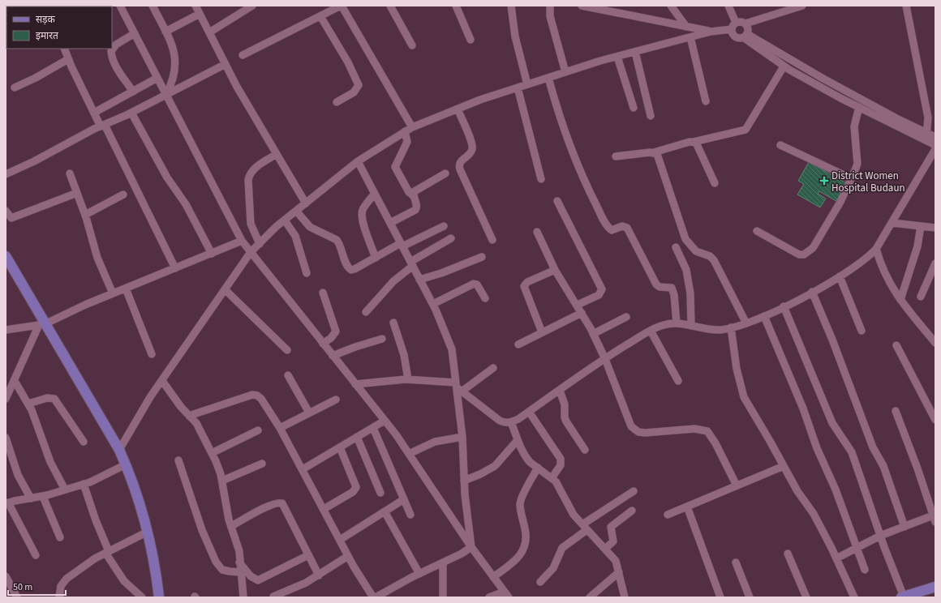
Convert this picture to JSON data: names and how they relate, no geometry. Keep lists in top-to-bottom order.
{
  "places": {
    "health": ["District Women Hospital Budaun"]
  },
  "legend": ["सड़क", "इमारत"],
  "scale_bar": "50 m"
}
